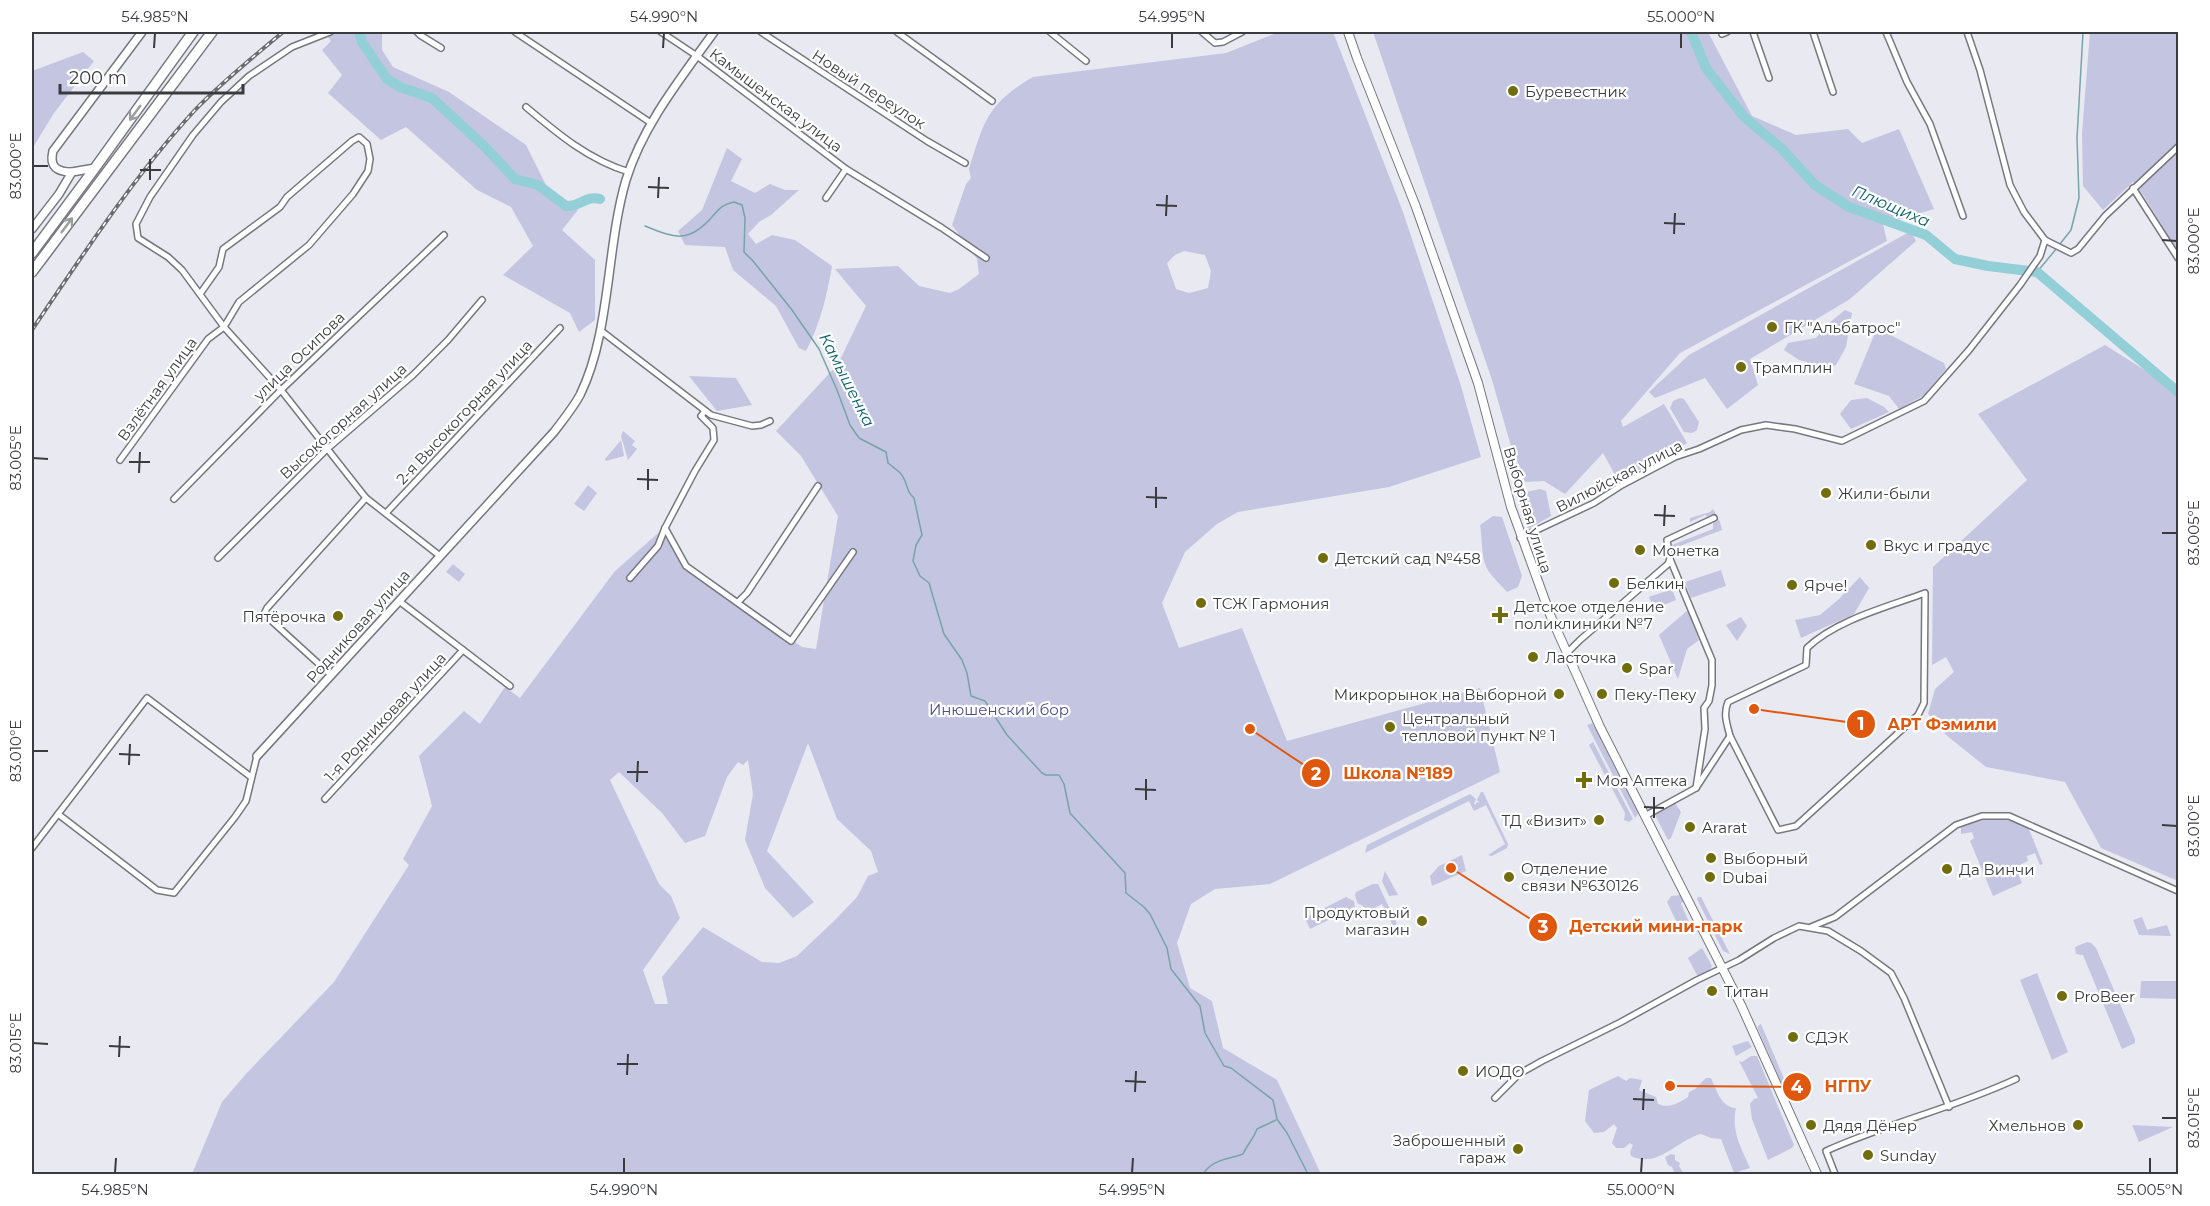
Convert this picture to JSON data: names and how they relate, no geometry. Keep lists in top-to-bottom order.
{
  "streets": {
    "main road": ["Выборная улица"],
    "street": [
      "Новый переулок",
      "Камышенская улица",
      "улица Осипова",
      "Взлётная улица",
      "2-я Высокогорная улица",
      "Высокогорная улица",
      "Вилюйская улица",
      "Родниковая улица",
      "1-я Родниковая улица"
    ]
  },
  "crossings": [
    ["Камышенская улица", "Родниковая улица"],
    ["Вилюйская улица", "Выборная улица"]
  ],
  "water": ["Плющиха", "Камышенка"],
  "parks": ["Инюшенский бор"],
  "places": {
    "other": [
      "Буревестник",
      "ГК \"Альбатрос\"",
      "Трамплин",
      "Жили-были",
      "Вкус и градус",
      "Монетка",
      "Детский сад №458",
      "Белкин",
      "Ярче!",
      "ТСЖ Гармония",
      "Пятёрочка",
      "Ласточка",
      "Spar",
      "Микрорынок на Выборной",
      "Пеку-Пеку",
      "АРТ Фэмили",
      "Центральный тепловой пункт № 1",
      "Школа №189",
      "ТД «Визит»",
      "Ararat",
      "Выборный",
      "Детский мини-парк",
      "Да Винчи",
      "Отделение связи №630126",
      "Dubai",
      "Продуктовый магазин",
      "Титан",
      "ProBeer",
      "СДЭК",
      "ИОДО",
      "НГПУ",
      "Дядя Дёнер",
      "Хмельнов",
      "Заброшенный гараж",
      "Sunday"
    ],
    "health": ["Детское отделение поликлиники №7", "Моя Аптека"]
  },
  "scale_bar": "200 m",
  "coordinates": [
    "54.985°N",
    "54.990°N",
    "54.995°N",
    "55.000°N",
    "83.000°E",
    "83.005°E",
    "83.010°E",
    "83.015°E",
    "55.005°N"
  ]
}
